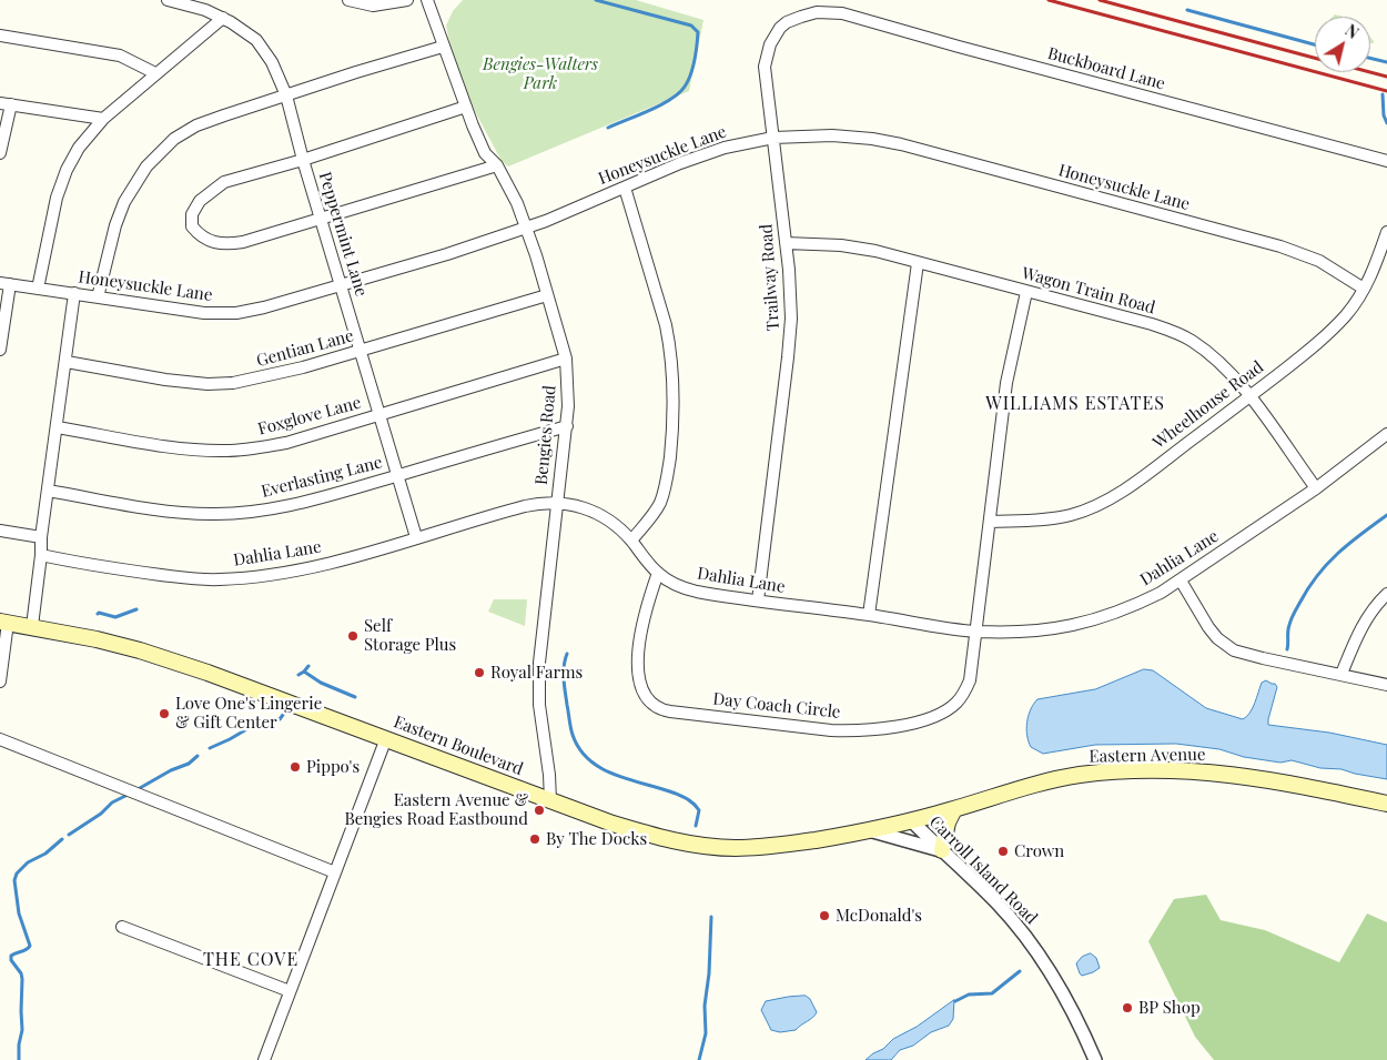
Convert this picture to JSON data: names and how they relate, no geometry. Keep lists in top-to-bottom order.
{
  "streets": {
    "main road": ["Eastern Boulevard", "Eastern Avenue"],
    "street": [
      "Buckboard Lane",
      "Honeysuckle Lane",
      "Peppermint Lane",
      "Trailway Road",
      "Wagon Train Road",
      "Gentian Lane",
      "Wheelhouse Road",
      "Foxglove Lane",
      "Bengies Road",
      "Everlasting Lane",
      "Dahlia Lane",
      "Day Coach Circle",
      "Carroll Island Road"
    ]
  },
  "crossings": [
    ["Buckboard Lane", "Trailway Road"],
    ["Honeysuckle Lane", "Peppermint Lane"],
    ["Honeysuckle Lane", "Trailway Road"],
    ["Honeysuckle Lane", "Wheelhouse Road"],
    ["Honeysuckle Lane", "Bengies Road"],
    ["Peppermint Lane", "Gentian Lane"],
    ["Peppermint Lane", "Foxglove Lane"],
    ["Peppermint Lane", "Everlasting Lane"],
    ["Peppermint Lane", "Dahlia Lane"],
    ["Trailway Road", "Wagon Train Road"],
    ["Trailway Road", "Dahlia Lane"],
    ["Wagon Train Road", "Wheelhouse Road"],
    ["Wagon Train Road", "Dahlia Lane"],
    ["Wagon Train Road", "Day Coach Circle"],
    ["Gentian Lane", "Bengies Road"],
    ["Wheelhouse Road", "Day Coach Circle"],
    ["Foxglove Lane", "Bengies Road"],
    ["Bengies Road", "Everlasting Lane"],
    ["Bengies Road", "Dahlia Lane"],
    ["Bengies Road", "Eastern Boulevard"],
    ["Dahlia Lane", "Day Coach Circle"],
    ["Eastern Boulevard", "Eastern Avenue"],
    ["Eastern Boulevard", "Carroll Island Road"],
    ["Eastern Avenue", "Carroll Island Road"]
  ],
  "districts": ["WILLIAMS ESTATES", "THE COVE"],
  "parks": ["Bengies-Walters Park"],
  "places": [
    "Self Storage Plus",
    "Royal Farms",
    "Love One's Lingerie & Gift Center",
    "Pippo's",
    "Eastern Avenue & Bengies Road Eastbound",
    "By The Docks",
    "Crown",
    "McDonald's",
    "BP Shop"
  ],
  "north": "top right"
}
